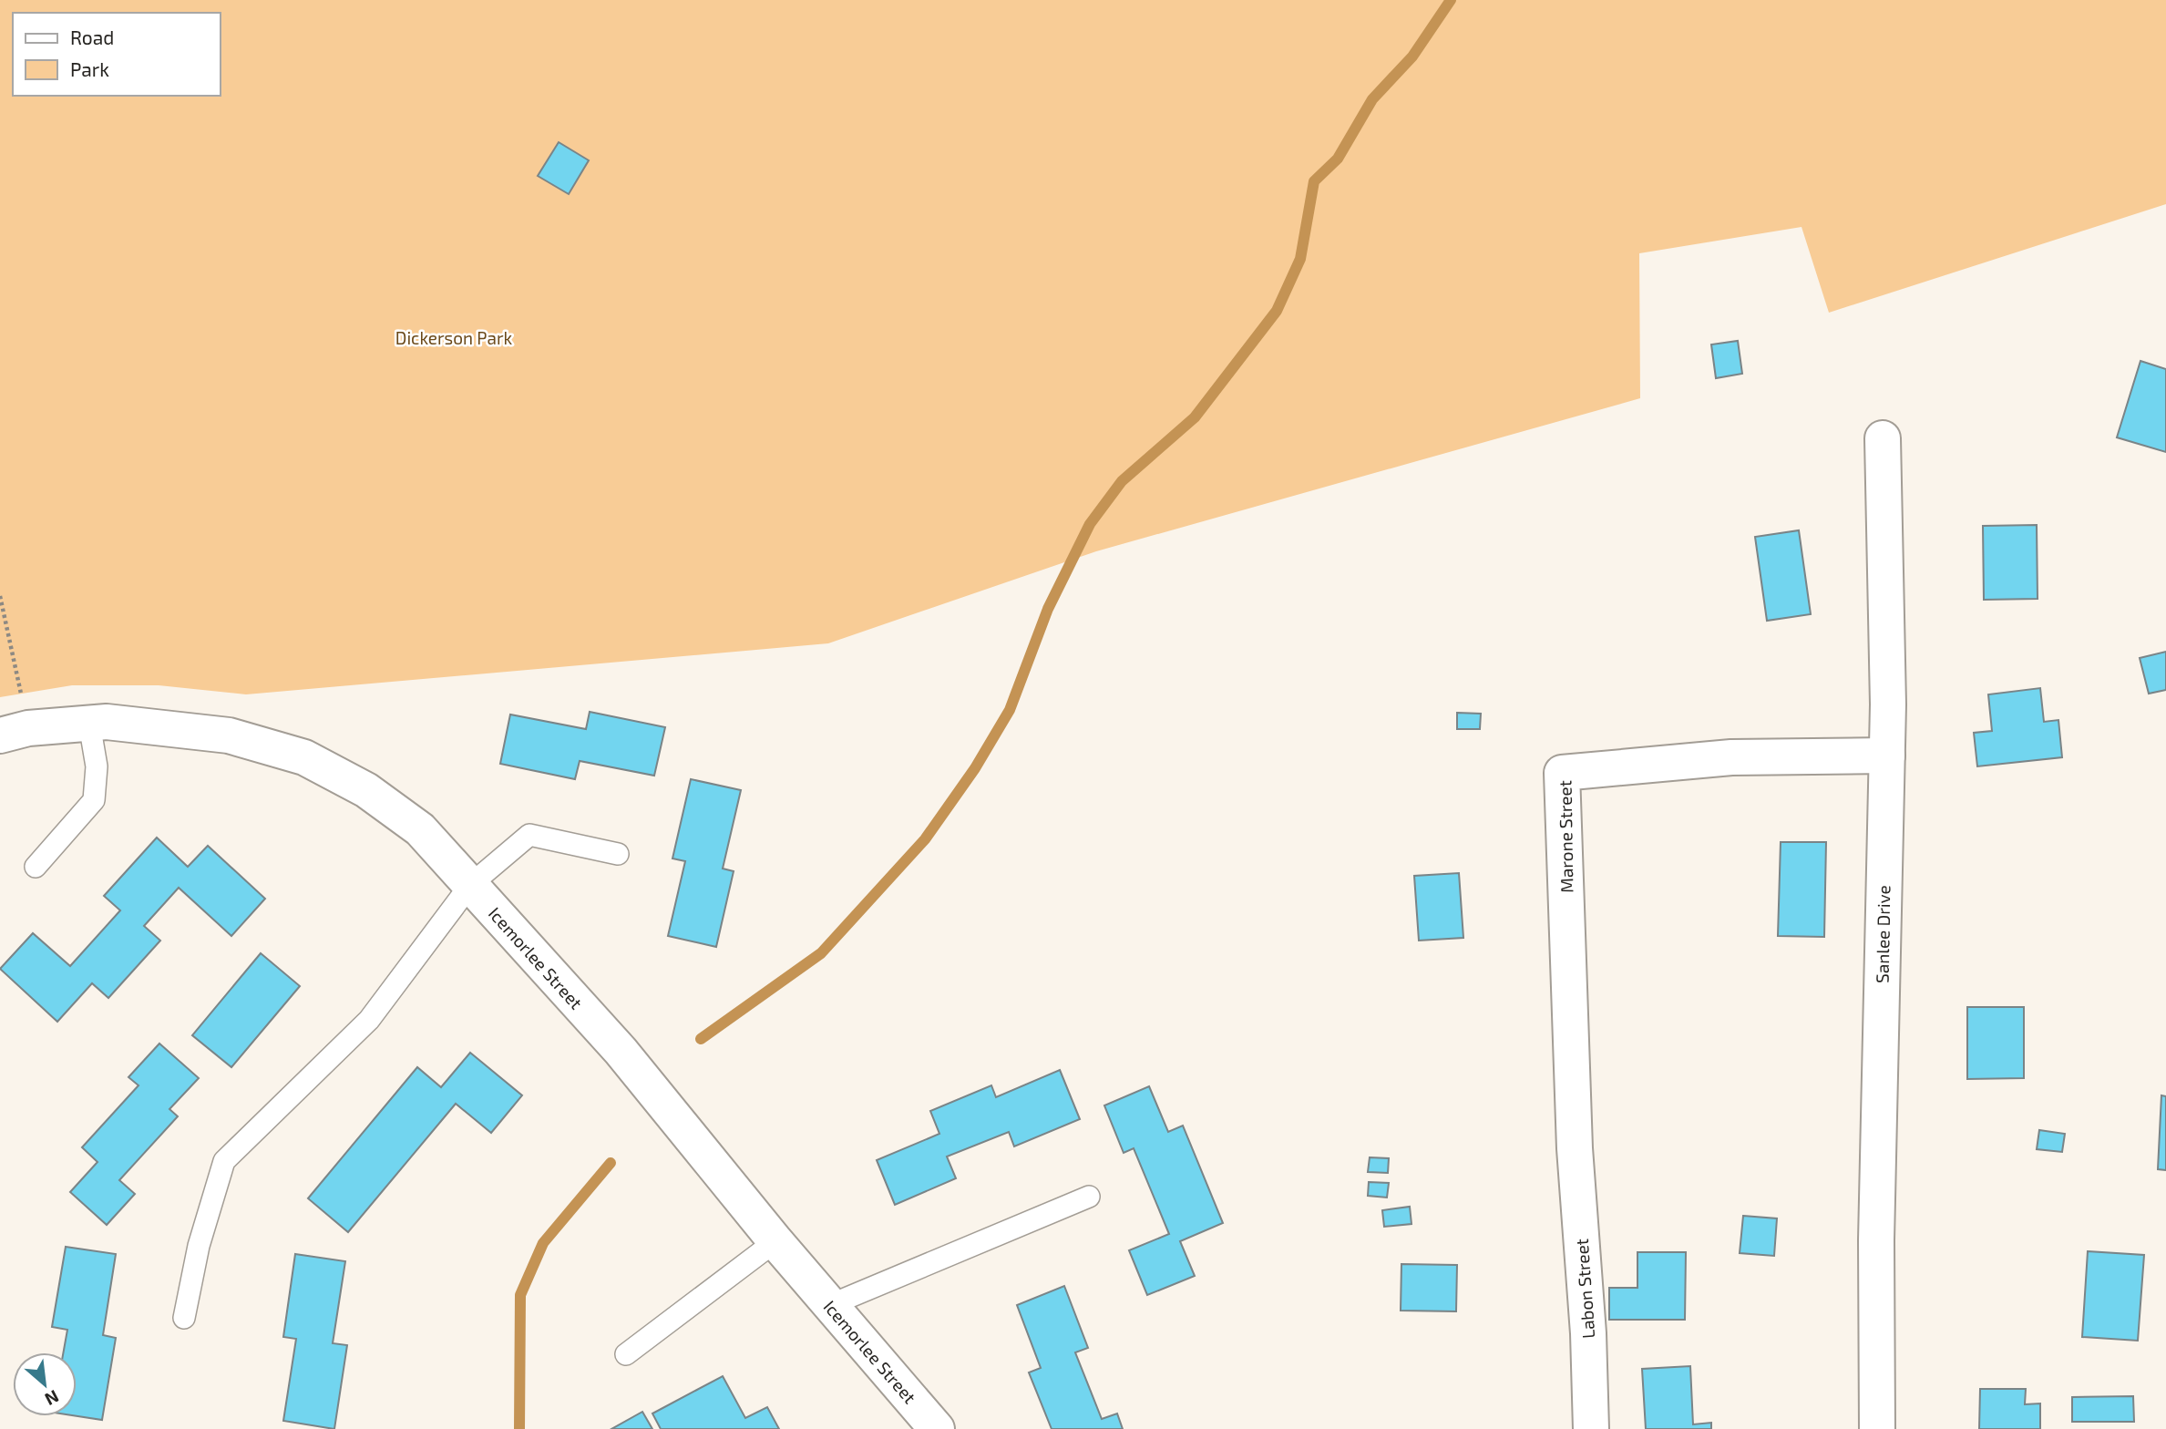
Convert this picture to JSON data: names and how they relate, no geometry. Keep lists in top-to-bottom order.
{
  "streets": {
    "street": [
      "Marone Street",
      "Sanlee Drive",
      "Icemorlee Street",
      "Labon Street"
    ]
  },
  "crossings": [
    ["Marone Street", "Sanlee Drive"],
    ["Marone Street", "Labon Street"]
  ],
  "parks": ["Dickerson Park"],
  "legend": ["Road", "Park"],
  "north": "bottom right"
}
